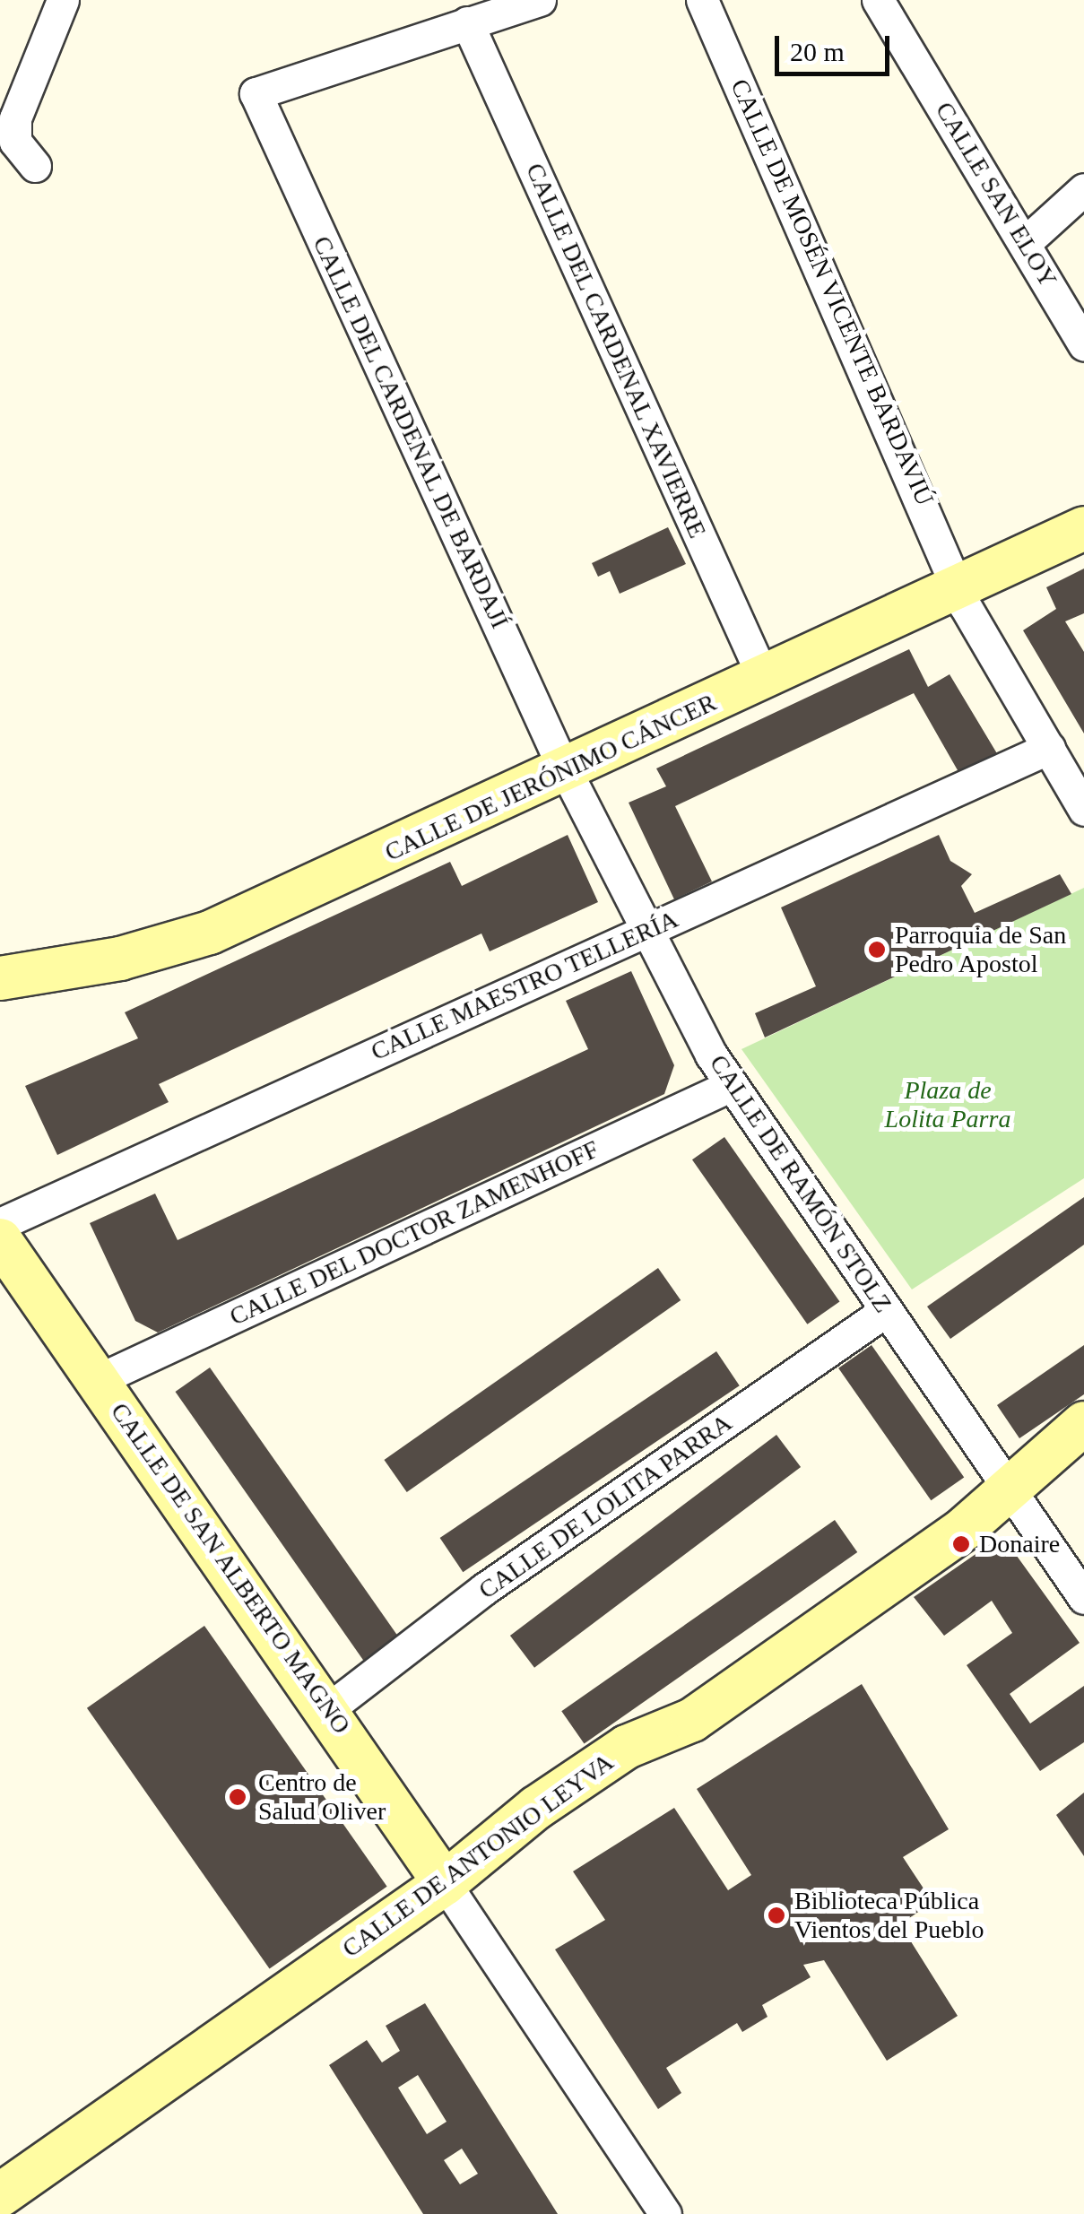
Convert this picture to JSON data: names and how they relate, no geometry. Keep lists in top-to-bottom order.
{
  "streets": {
    "street": [
      "CALLE SAN ELOY",
      "CALLE DE MOSÉN VICENTE BARDAVIÚ",
      "CALLE DEL CARDENAL XAVIERRE",
      "CALLE DEL CARDENAL DE BARDAJÍ",
      "CALLE DE JERÓNIMO CÁNCER",
      "CALLE MAESTRO TELLERÍA",
      "CALLE DE RAMÓN STOLZ",
      "CALLE DEL DOCTOR ZAMENHOFF",
      "CALLE DE LOLITA PARRA",
      "CALLE DE SAN ALBERTO MAGNO",
      "CALLE DE ANTONIO LEYVA"
    ]
  },
  "crossings": [
    ["CALLE DE MOSÉN VICENTE BARDAVIÚ", "CALLE DE JERÓNIMO CÁNCER"],
    ["CALLE DE MOSÉN VICENTE BARDAVIÚ", "CALLE MAESTRO TELLERÍA"],
    ["CALLE DEL CARDENAL XAVIERRE", "CALLE DEL CARDENAL DE BARDAJÍ"],
    ["CALLE DEL CARDENAL XAVIERRE", "CALLE DE JERÓNIMO CÁNCER"],
    ["CALLE DEL CARDENAL DE BARDAJÍ", "CALLE DE JERÓNIMO CÁNCER"],
    ["CALLE DEL CARDENAL DE BARDAJÍ", "CALLE DE RAMÓN STOLZ"],
    ["CALLE DE JERÓNIMO CÁNCER", "CALLE DE RAMÓN STOLZ"],
    ["CALLE MAESTRO TELLERÍA", "CALLE DE RAMÓN STOLZ"],
    ["CALLE DE RAMÓN STOLZ", "CALLE DEL DOCTOR ZAMENHOFF"],
    ["CALLE DE RAMÓN STOLZ", "CALLE DE LOLITA PARRA"],
    ["CALLE DE RAMÓN STOLZ", "CALLE DE ANTONIO LEYVA"],
    ["CALLE DEL DOCTOR ZAMENHOFF", "CALLE DE SAN ALBERTO MAGNO"],
    ["CALLE DE LOLITA PARRA", "CALLE DE SAN ALBERTO MAGNO"],
    ["CALLE DE SAN ALBERTO MAGNO", "CALLE DE ANTONIO LEYVA"]
  ],
  "parks": ["Plaza de Lolita Parra"],
  "places": [
    "Parroquia de San Pedro Apostol",
    "Donaire",
    "Centro de Salud Oliver",
    "Biblioteca Pública Vientos del Pueblo"
  ],
  "scale_bar": "20 m"
}
